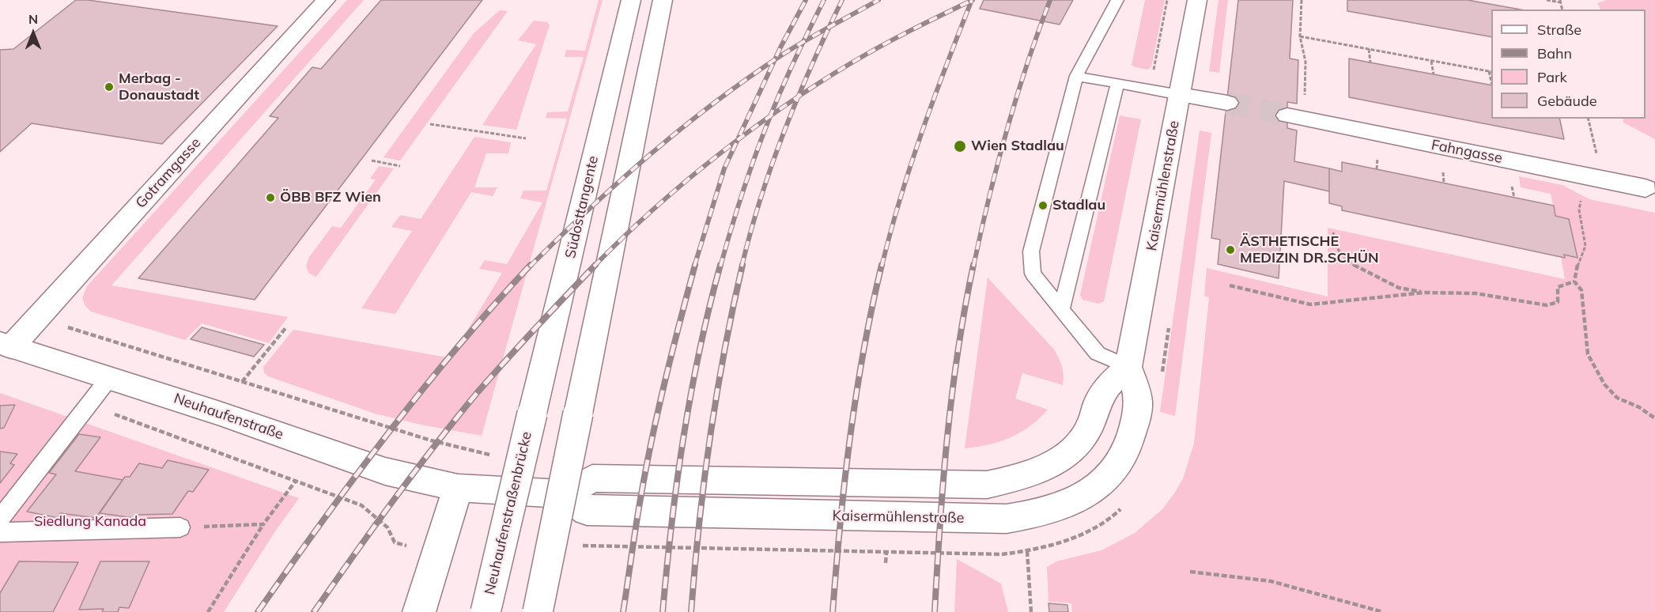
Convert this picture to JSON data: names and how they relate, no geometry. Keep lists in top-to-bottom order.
{
  "streets": {
    "main road": [
      "Fahngasse",
      "Gotramgasse",
      "Kaisermühlenstraße",
      "Südosttangente",
      "Neuhaufenstraße",
      "Neuhaufenstraßenbrücke"
    ]
  },
  "crossings": [
    ["Gotramgasse", "Neuhaufenstraße"],
    ["Südosttangente", "Neuhaufenstraßenbrücke"]
  ],
  "parks": ["Siedlung Kanada"],
  "places": [
    "Merbag - Donaustadt",
    "Wien Stadlau",
    "ÖBB BFZ Wien",
    "Stadlau",
    "ÄSTHETISCHE MEDIZIN DR.SCHÜN"
  ],
  "legend": [
    "Straße",
    "Bahn",
    "Park",
    "Gebäude"
  ],
  "north": "top"
}
